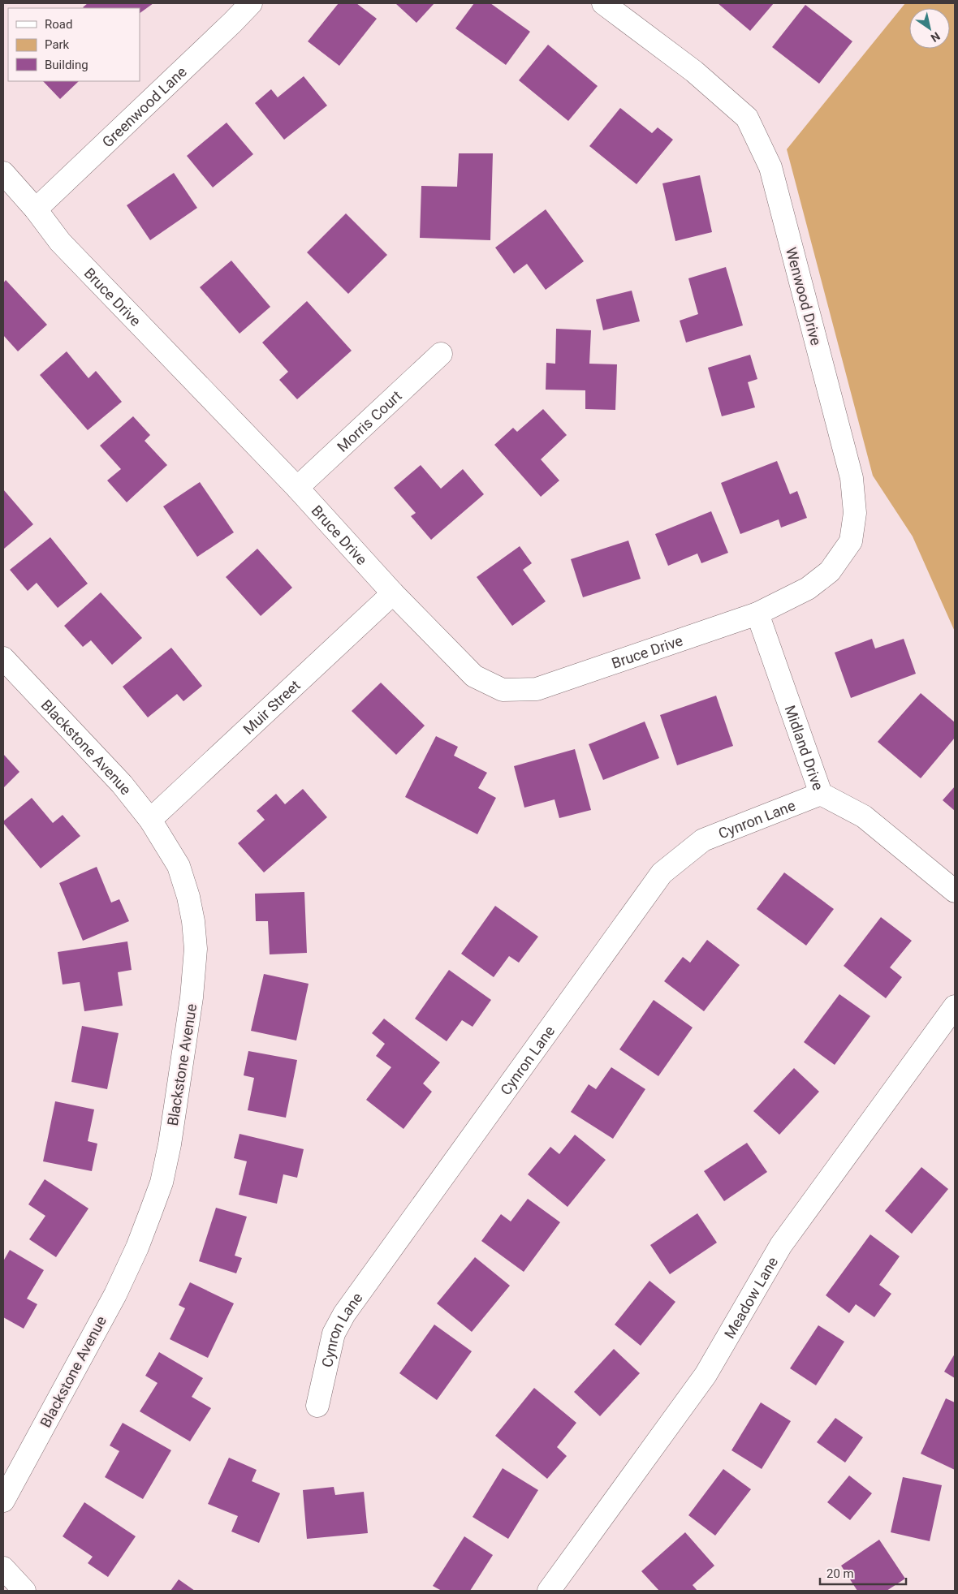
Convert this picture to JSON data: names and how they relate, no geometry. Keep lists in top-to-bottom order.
{
  "streets": {
    "street": [
      "Greenwood Lane",
      "Wenwood Drive",
      "Bruce Drive",
      "Morris Court",
      "Muir Street",
      "Midland Drive",
      "Blackstone Avenue",
      "Cynron Lane",
      "Meadow Lane"
    ]
  },
  "crossings": [
    ["Greenwood Lane", "Bruce Drive"],
    ["Wenwood Drive", "Bruce Drive"],
    ["Wenwood Drive", "Midland Drive"],
    ["Bruce Drive", "Morris Court"],
    ["Bruce Drive", "Muir Street"],
    ["Bruce Drive", "Midland Drive"],
    ["Muir Street", "Blackstone Avenue"],
    ["Midland Drive", "Cynron Lane"]
  ],
  "legend": ["Road", "Park", "Building"],
  "scale_bar": "20 m",
  "north": "bottom right"
}
